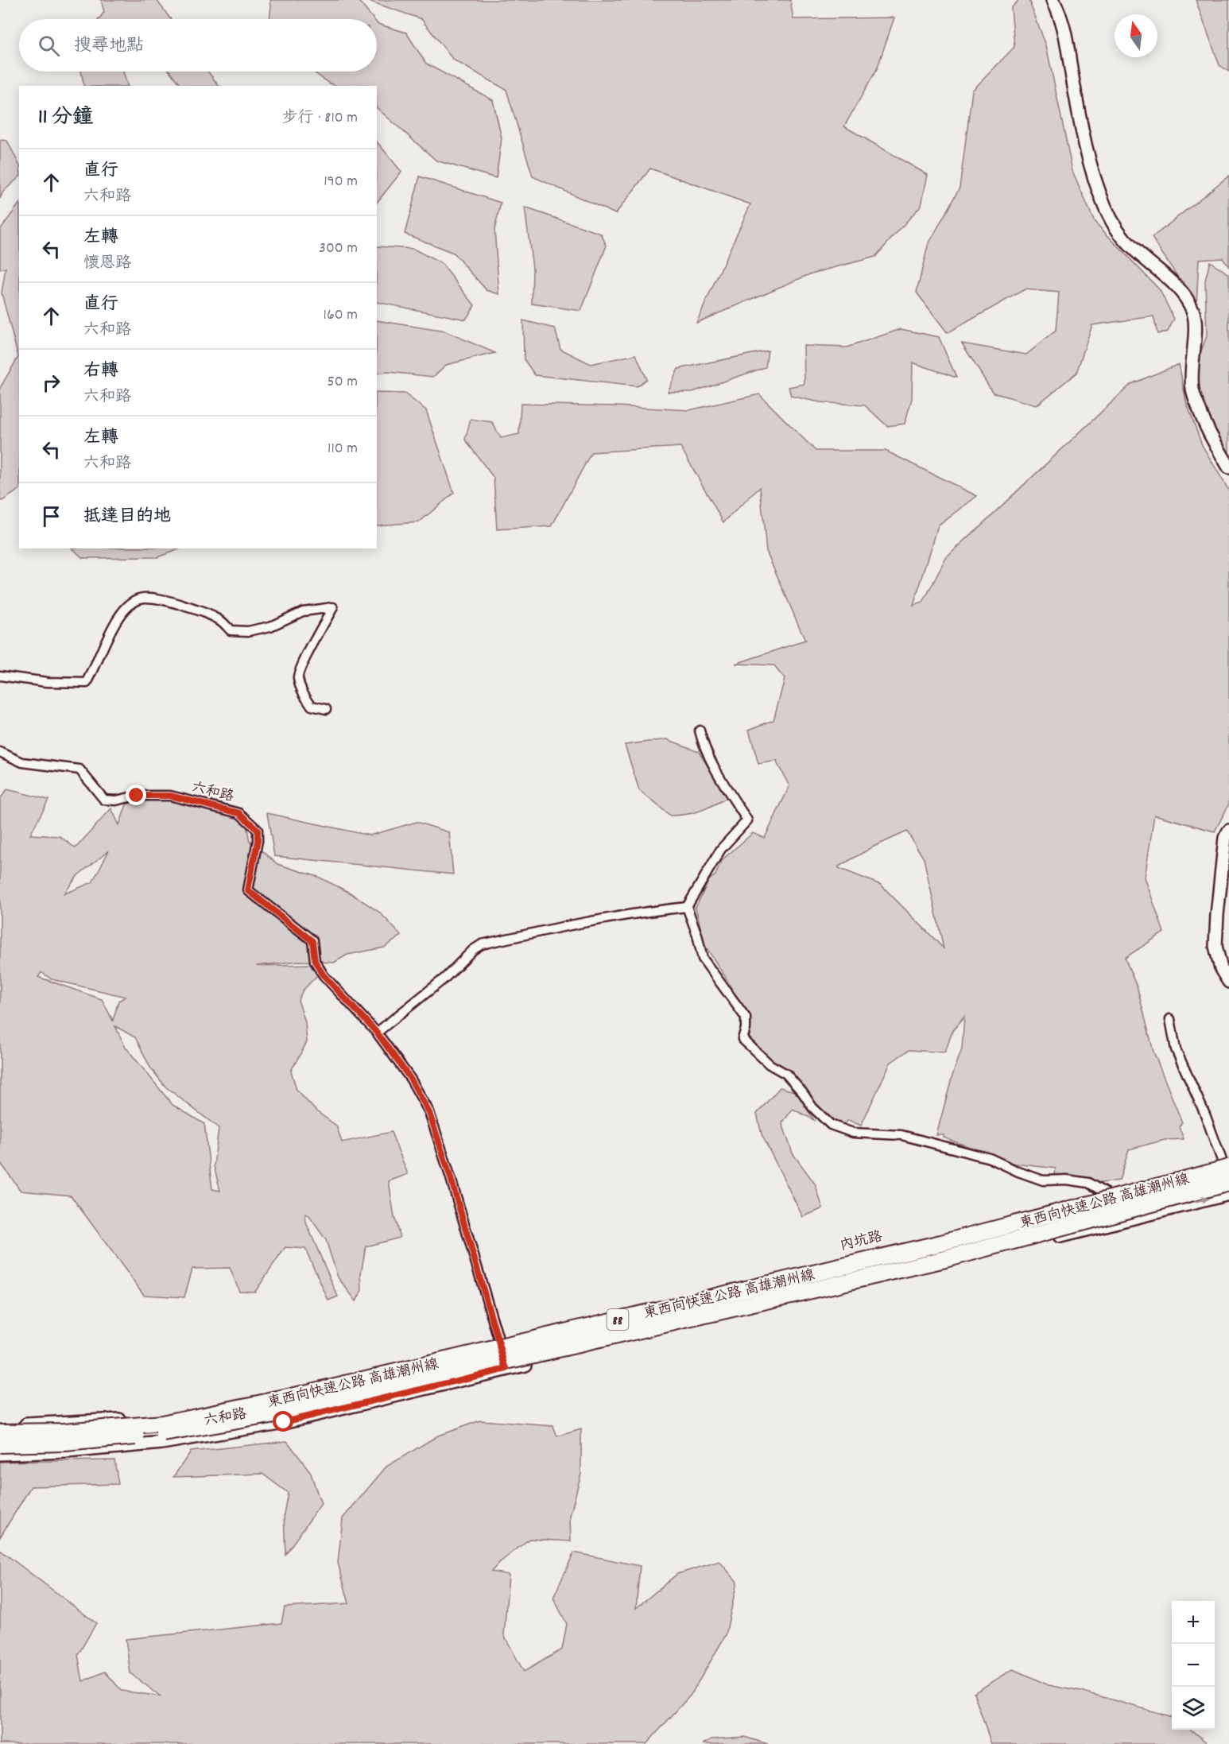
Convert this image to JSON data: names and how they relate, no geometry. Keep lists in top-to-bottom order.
{
  "streets": {
    "highway": ["東西向快速公路 高雄潮州線", "88"],
    "main road": ["六和路", "內坑路"]
  },
  "crossings": [
    ["六和路", "內坑路"],
    ["東西向快速公路 高雄潮州線", "內坑路"]
  ],
  "north": "top",
  "page": {
    "search": "搜尋地點",
    "heading": ["11 分鐘", "步行 · 810 m"],
    "list": [
      ["直行", "六和路", "190 m"],
      ["左轉", "懷恩路", "300 m"],
      ["直行", "六和路", "160 m"],
      ["右轉", "六和路", "50 m"],
      ["左轉", "六和路", "110 m"],
      "抵達目的地"
    ],
    "map_buttons": ["+", "−"]
  }
}
